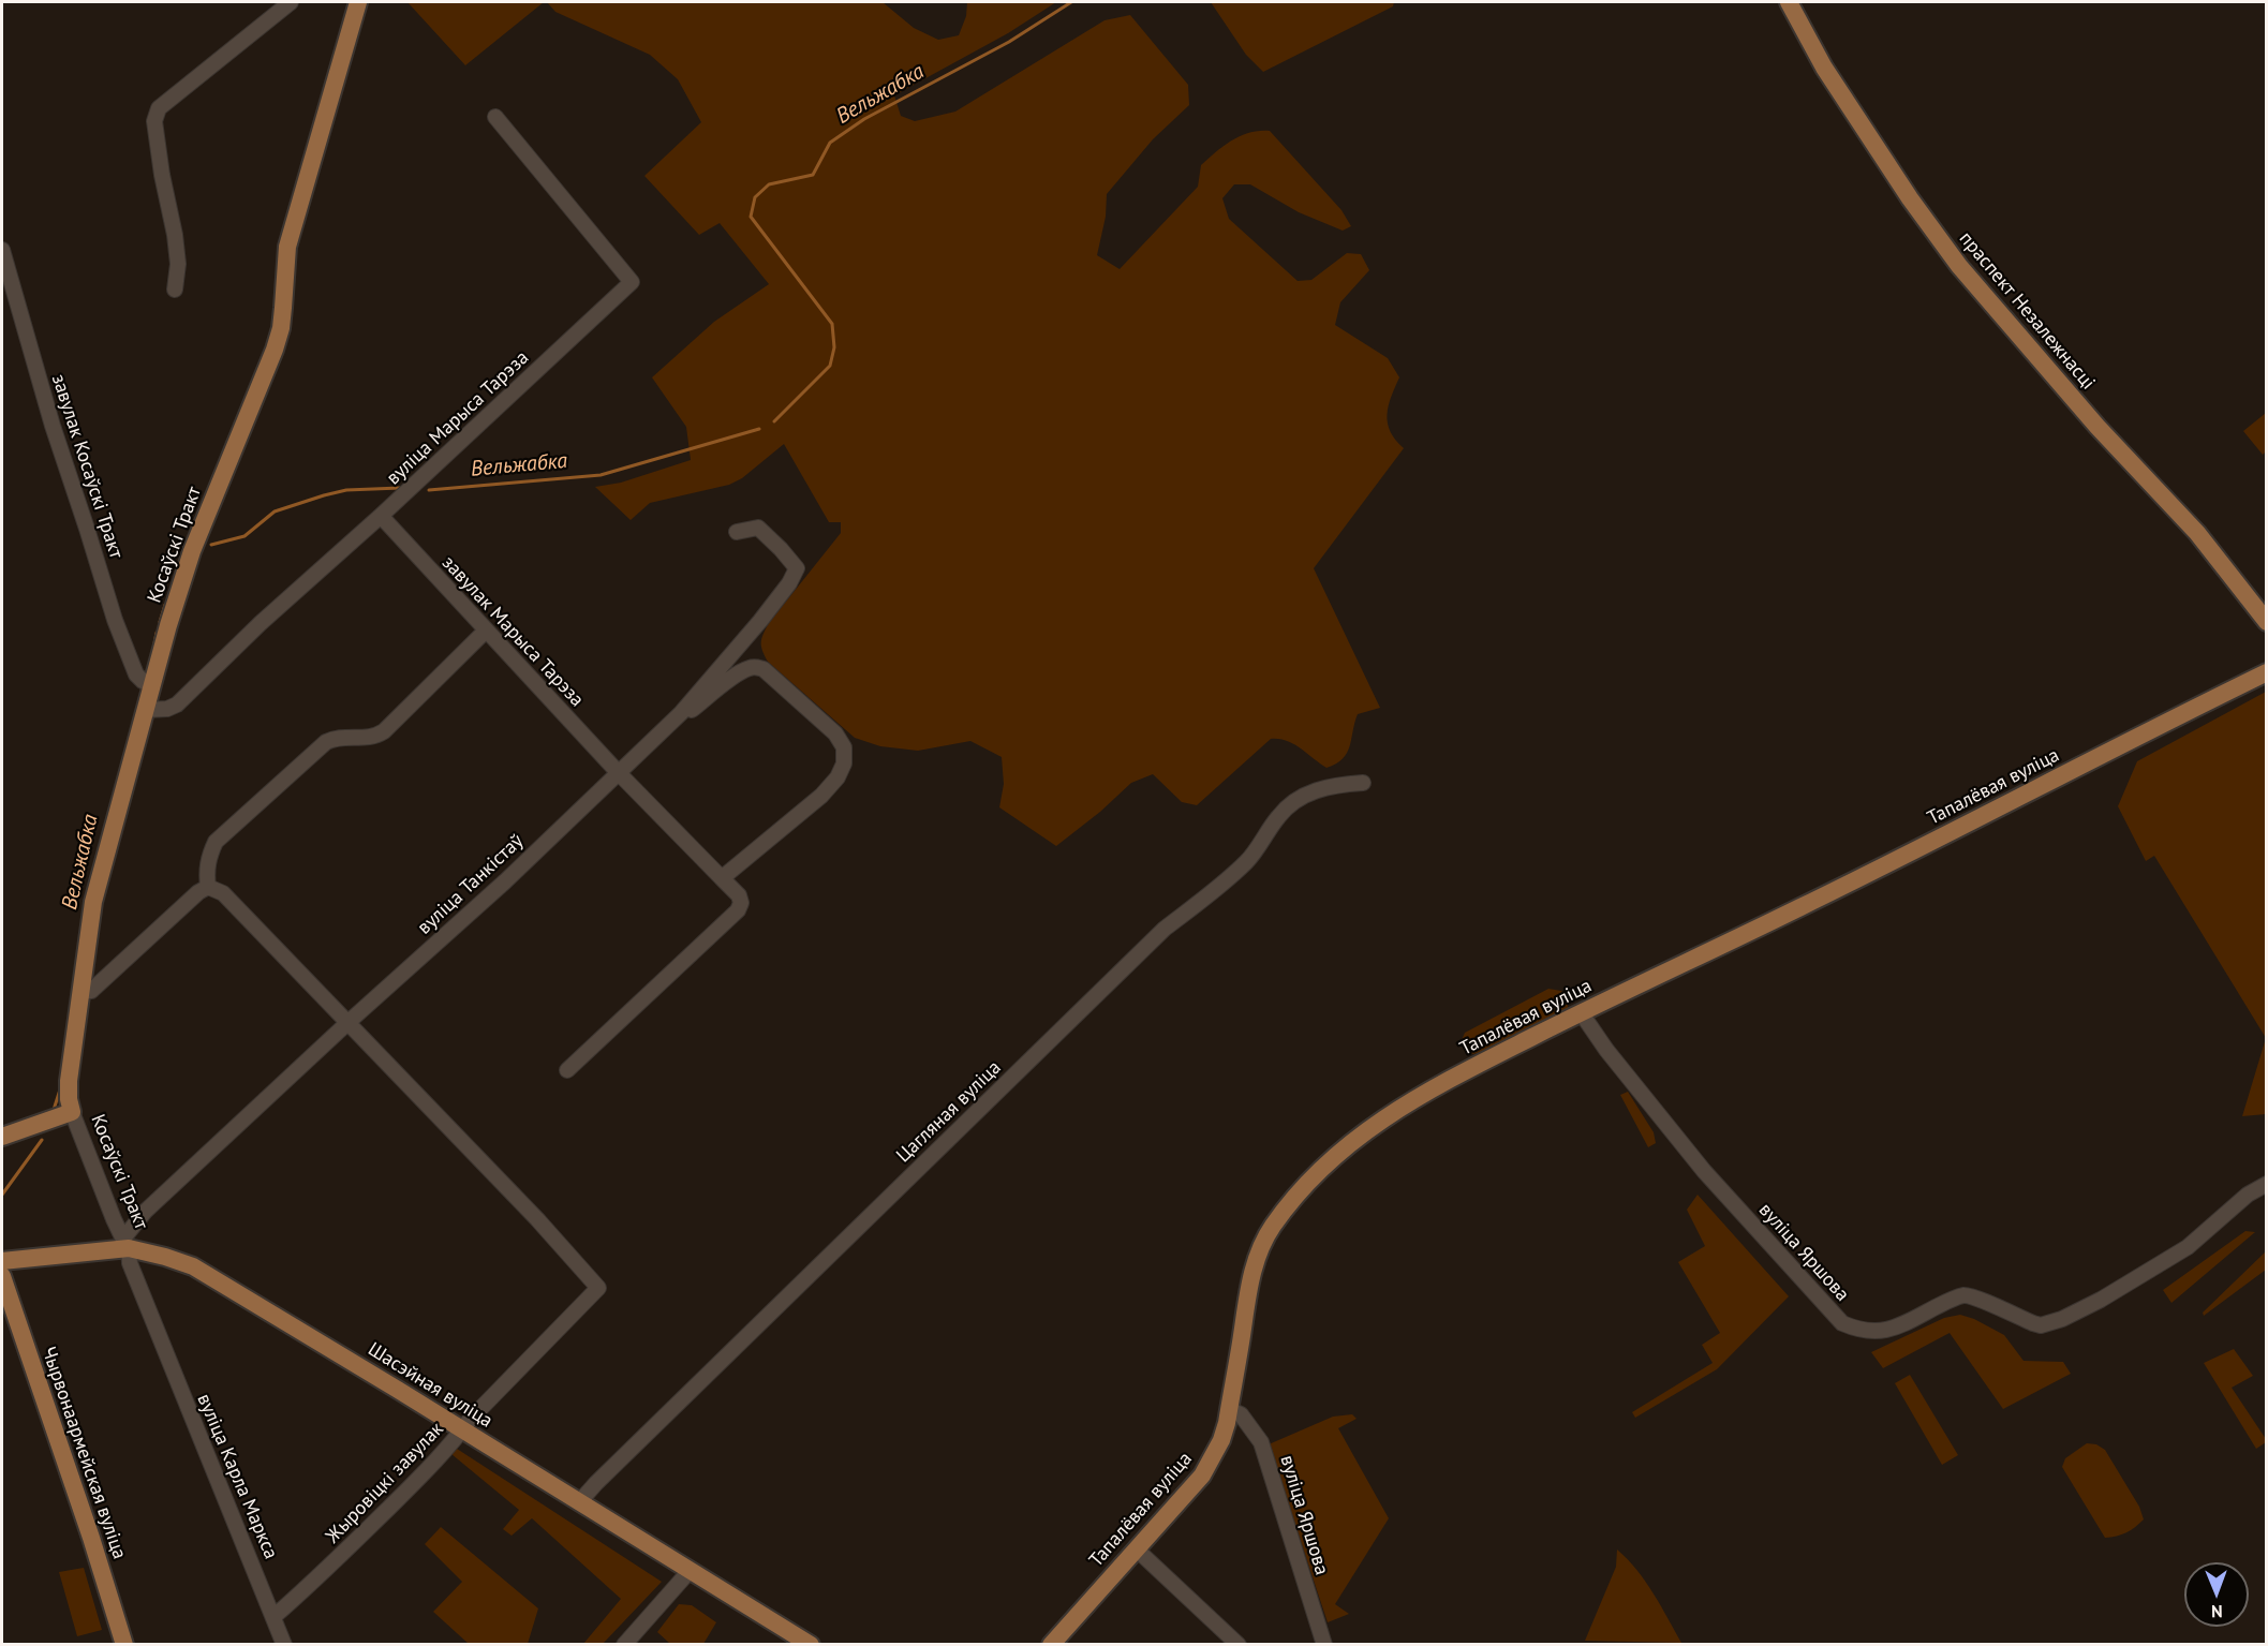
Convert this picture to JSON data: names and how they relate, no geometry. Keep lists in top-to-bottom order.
{
  "streets": {
    "main road": [
      "праспект Незалежнасці",
      "Косаўскі Тракт",
      "Тапалёвая вуліца",
      "Шасэйная вуліца",
      "Чырвонаармейская вуліца"
    ],
    "street": [
      "вуліца Марыса Тарэза",
      "завулак Косаўскі Тракт",
      "завулак Марыса Тарэза",
      "вуліца Танкістаў",
      "Цагляная вуліца",
      "вуліца Яршова",
      "вуліца Карла Маркса",
      "Жыровіцкі завулак"
    ]
  },
  "crossings": [
    ["вуліца Марыса Тарэза", "Косаўскі Тракт"],
    ["вуліца Марыса Тарэза", "завулак Марыса Тарэза"],
    ["завулак Косаўскі Тракт", "Косаўскі Тракт"],
    ["Косаўскі Тракт", "вуліца Танкістаў"],
    ["Косаўскі Тракт", "Шасэйная вуліца"],
    ["Косаўскі Тракт", "вуліца Карла Маркса"],
    ["завулак Марыса Тарэза", "вуліца Танкістаў"],
    ["Тапалёвая вуліца", "вуліца Яршова"],
    ["вуліца Танкістаў", "Шасэйная вуліца"],
    ["вуліца Танкістаў", "вуліца Карла Маркса"],
    ["вуліца Танкістаў", "Жыровіцкі завулак"],
    ["Цагляная вуліца", "Шасэйная вуліца"],
    ["Шасэйная вуліца", "вуліца Карла Маркса"],
    ["Шасэйная вуліца", "Жыровіцкі завулак"],
    ["вуліца Карла Маркса", "Жыровіцкі завулак"]
  ],
  "water": ["Вельжабка"],
  "north": "bottom"
}
